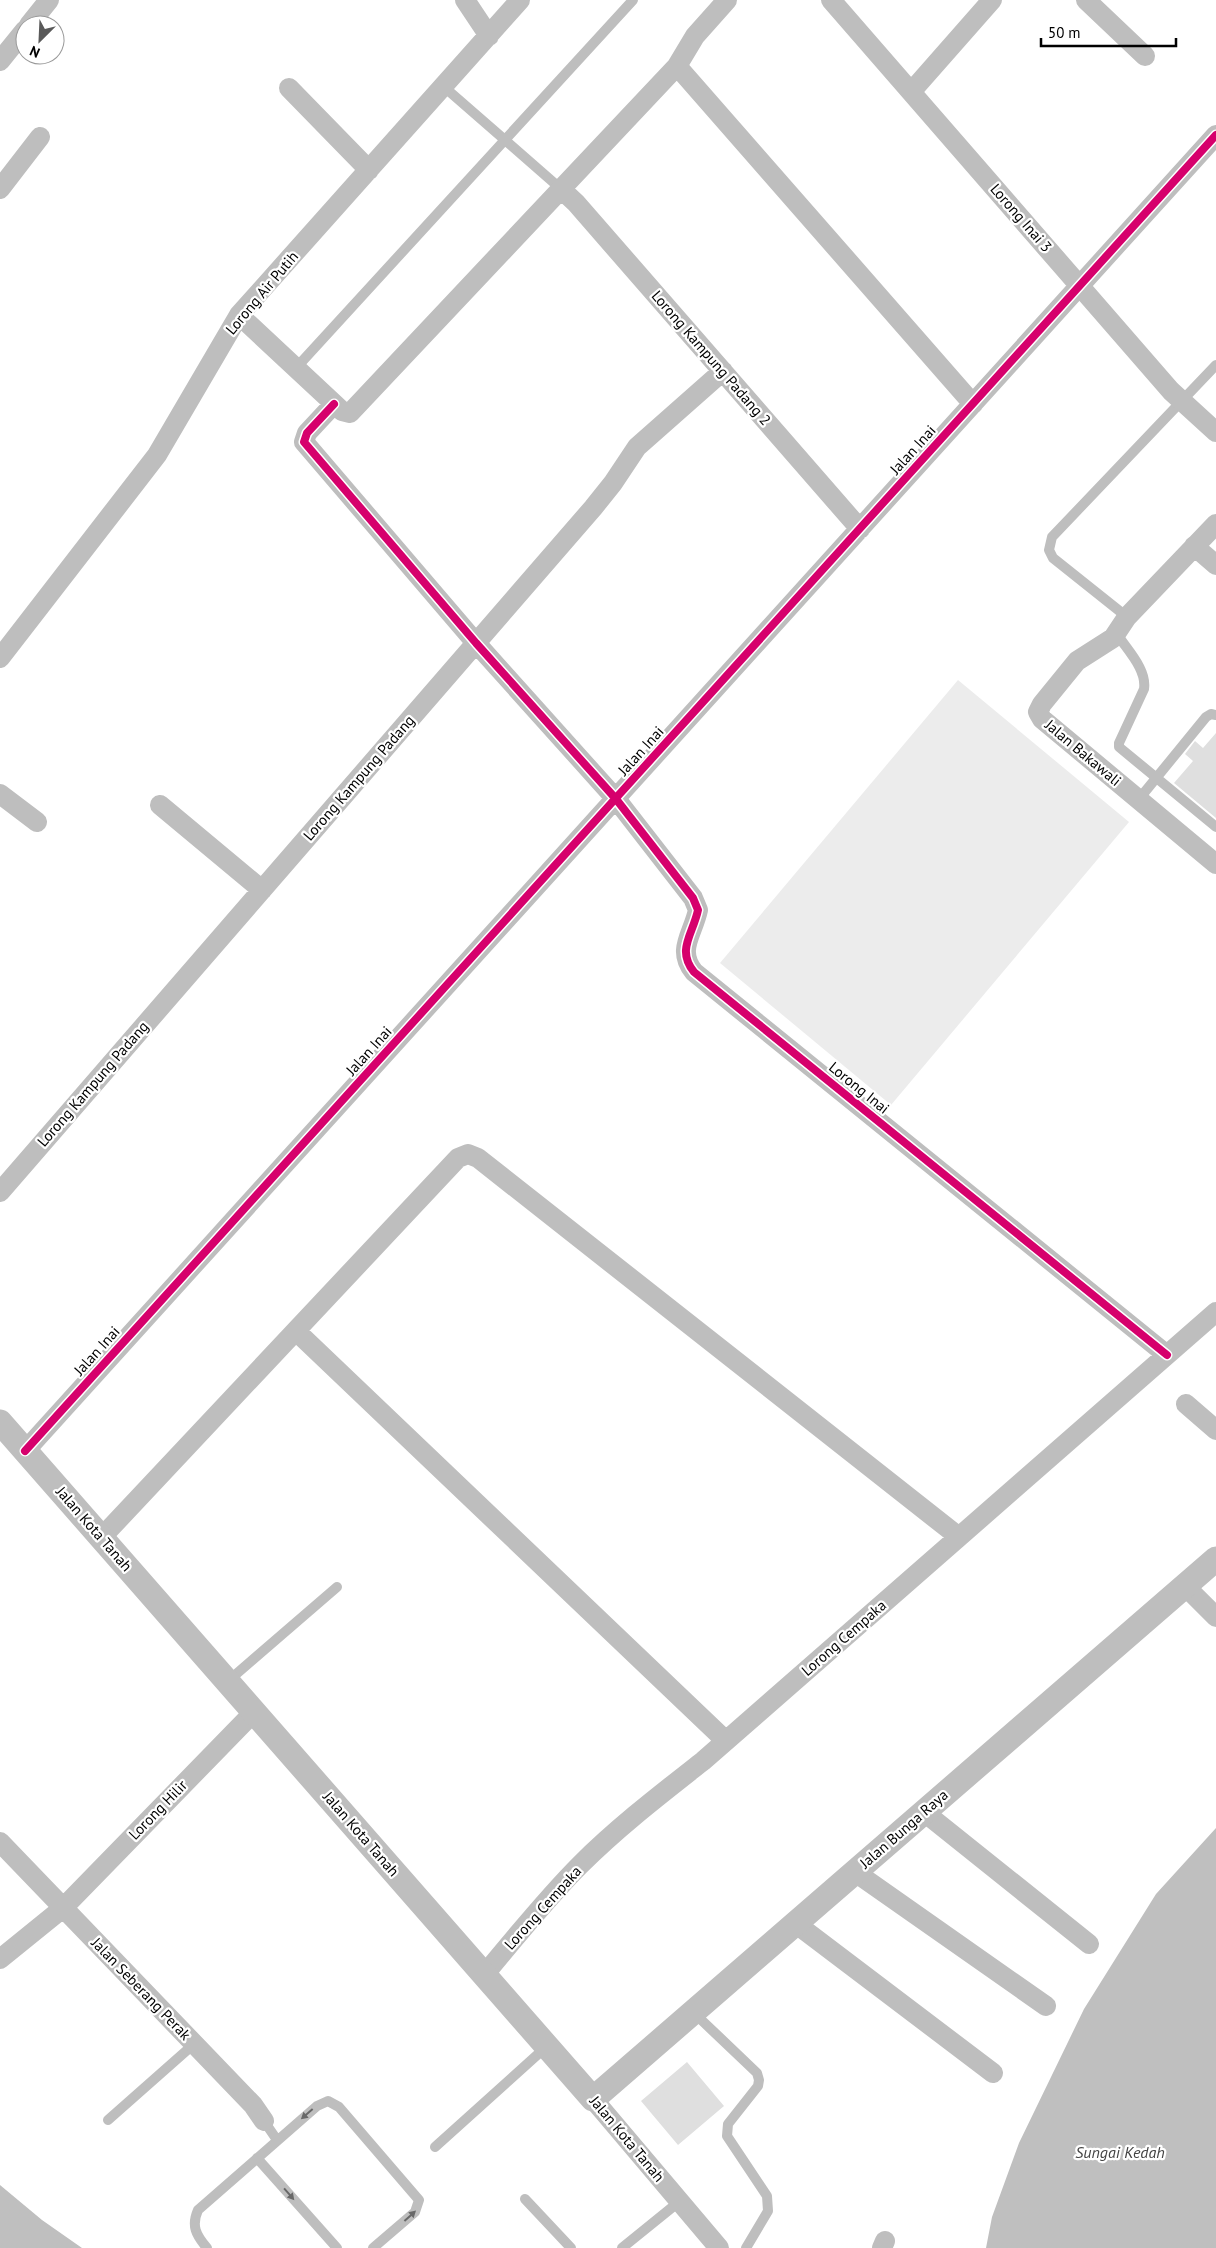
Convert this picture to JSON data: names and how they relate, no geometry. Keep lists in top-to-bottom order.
{
  "streets": {
    "street": [
      "Lorong Inai 3",
      "Lorong Air Putih",
      "Lorong Kampung Padang 2",
      "Jalan Inai",
      "Jalan Bakawali",
      "Lorong Kampung Padang",
      "Lorong Inai",
      "Jalan Kota Tanah",
      "Lorong Cempaka",
      "Lorong Hilir",
      "Jalan Bunga Raya",
      "Jalan Seberang Perak"
    ]
  },
  "crossings": [
    ["Lorong Inai 3", "Jalan Inai"],
    ["Lorong Kampung Padang 2", "Jalan Inai"],
    ["Lorong Kampung Padang 2", "Lorong Kampung Padang"],
    ["Jalan Inai", "Lorong Inai"],
    ["Jalan Inai", "Jalan Kota Tanah"],
    ["Lorong Kampung Padang", "Lorong Inai"],
    ["Lorong Inai", "Lorong Cempaka"],
    ["Jalan Kota Tanah", "Lorong Cempaka"],
    ["Jalan Kota Tanah", "Lorong Hilir"],
    ["Jalan Kota Tanah", "Jalan Bunga Raya"],
    ["Lorong Hilir", "Jalan Seberang Perak"]
  ],
  "water": ["Sungai Kedah"],
  "scale_bar": "50 m",
  "north": "bottom left"
}
